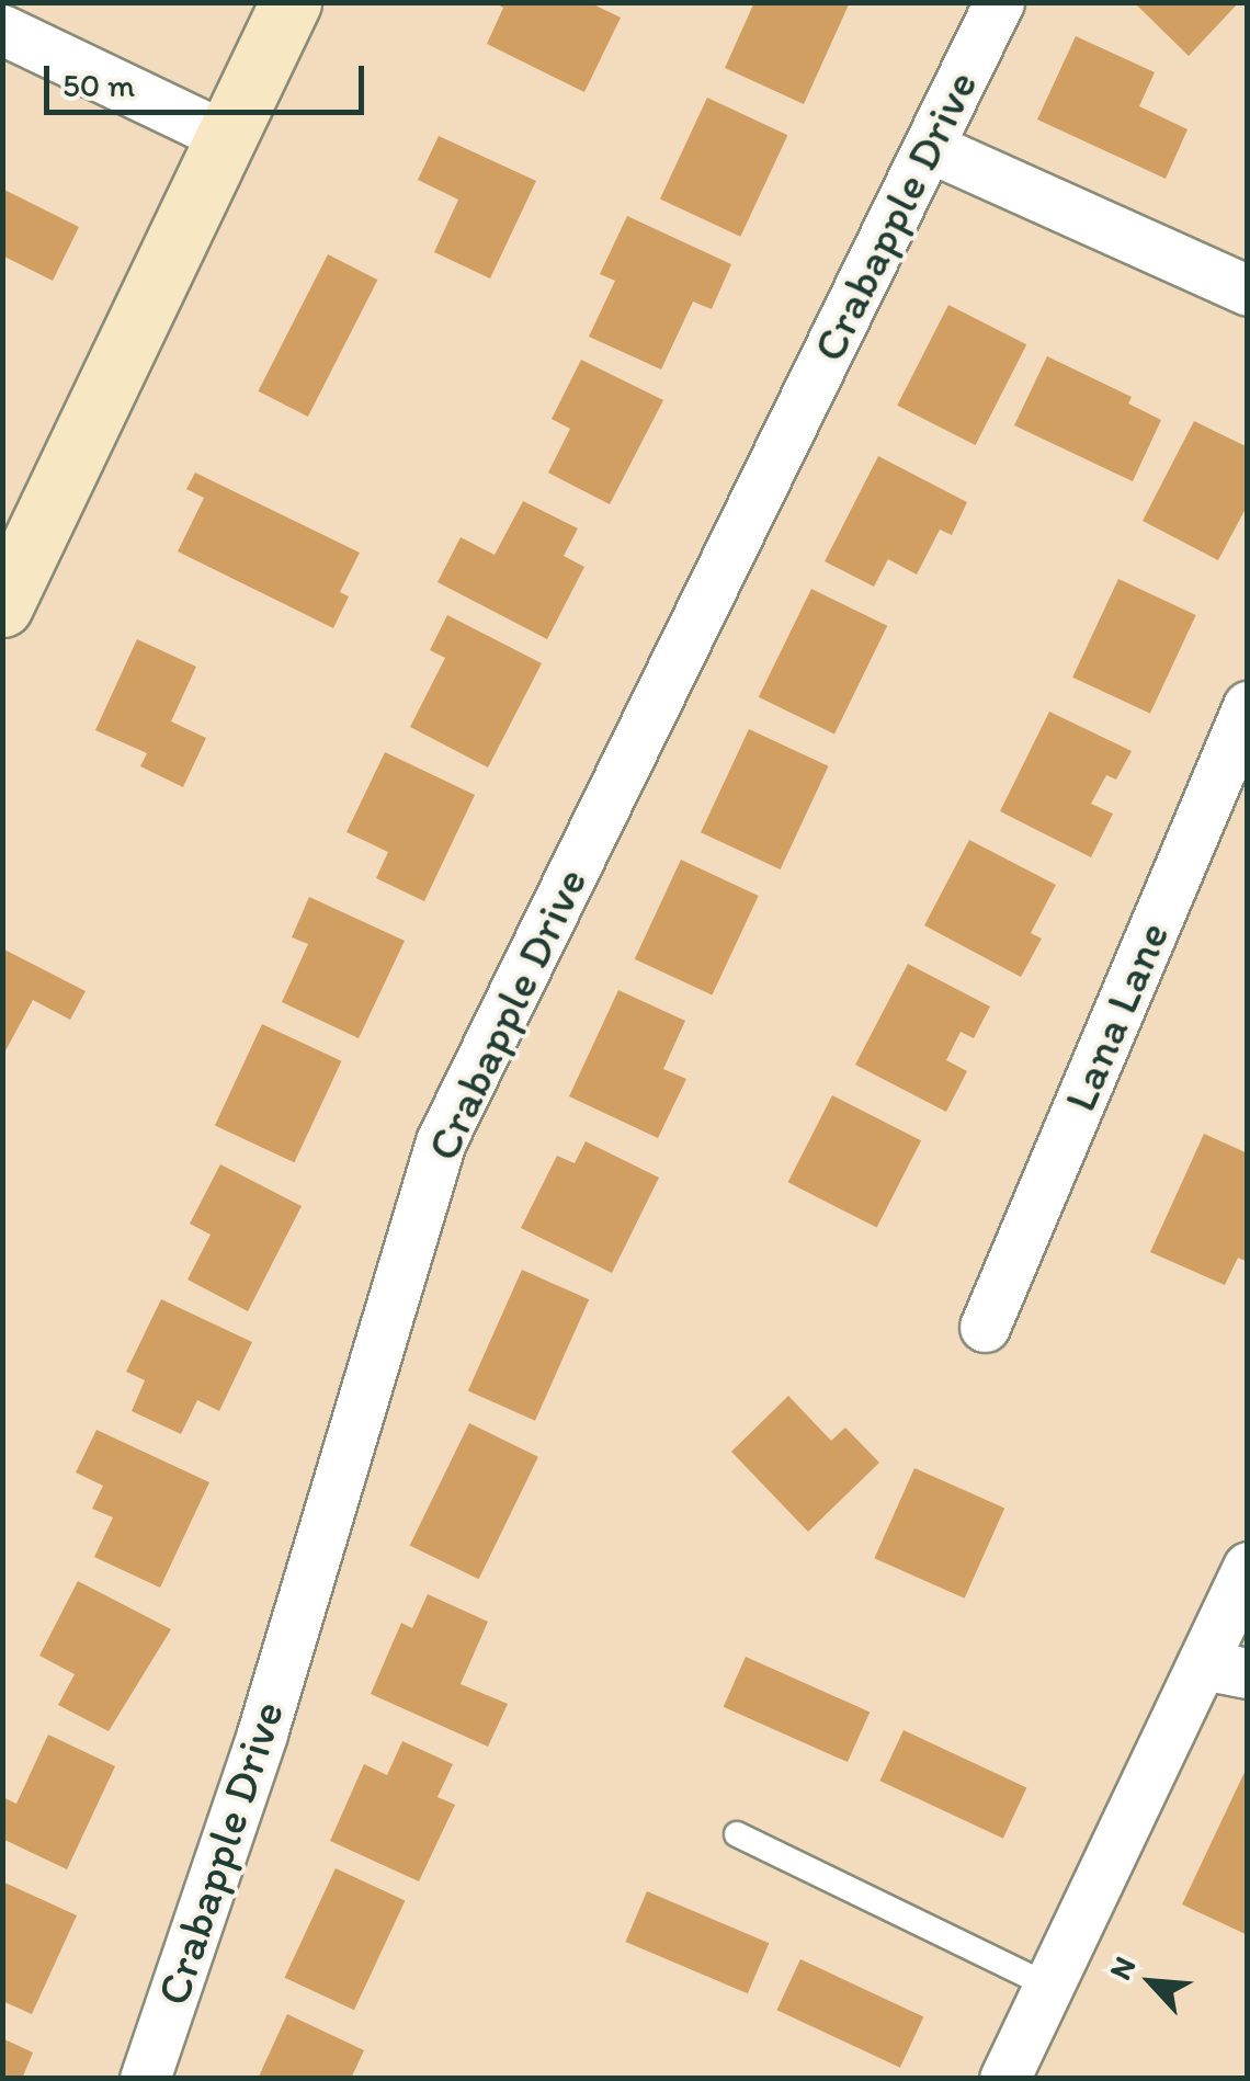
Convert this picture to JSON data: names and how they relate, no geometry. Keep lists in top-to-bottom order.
{
  "streets": {
    "street": ["Crabapple Drive", "Lana Lane"]
  },
  "scale_bar": "50 m",
  "north": "top left"
}
